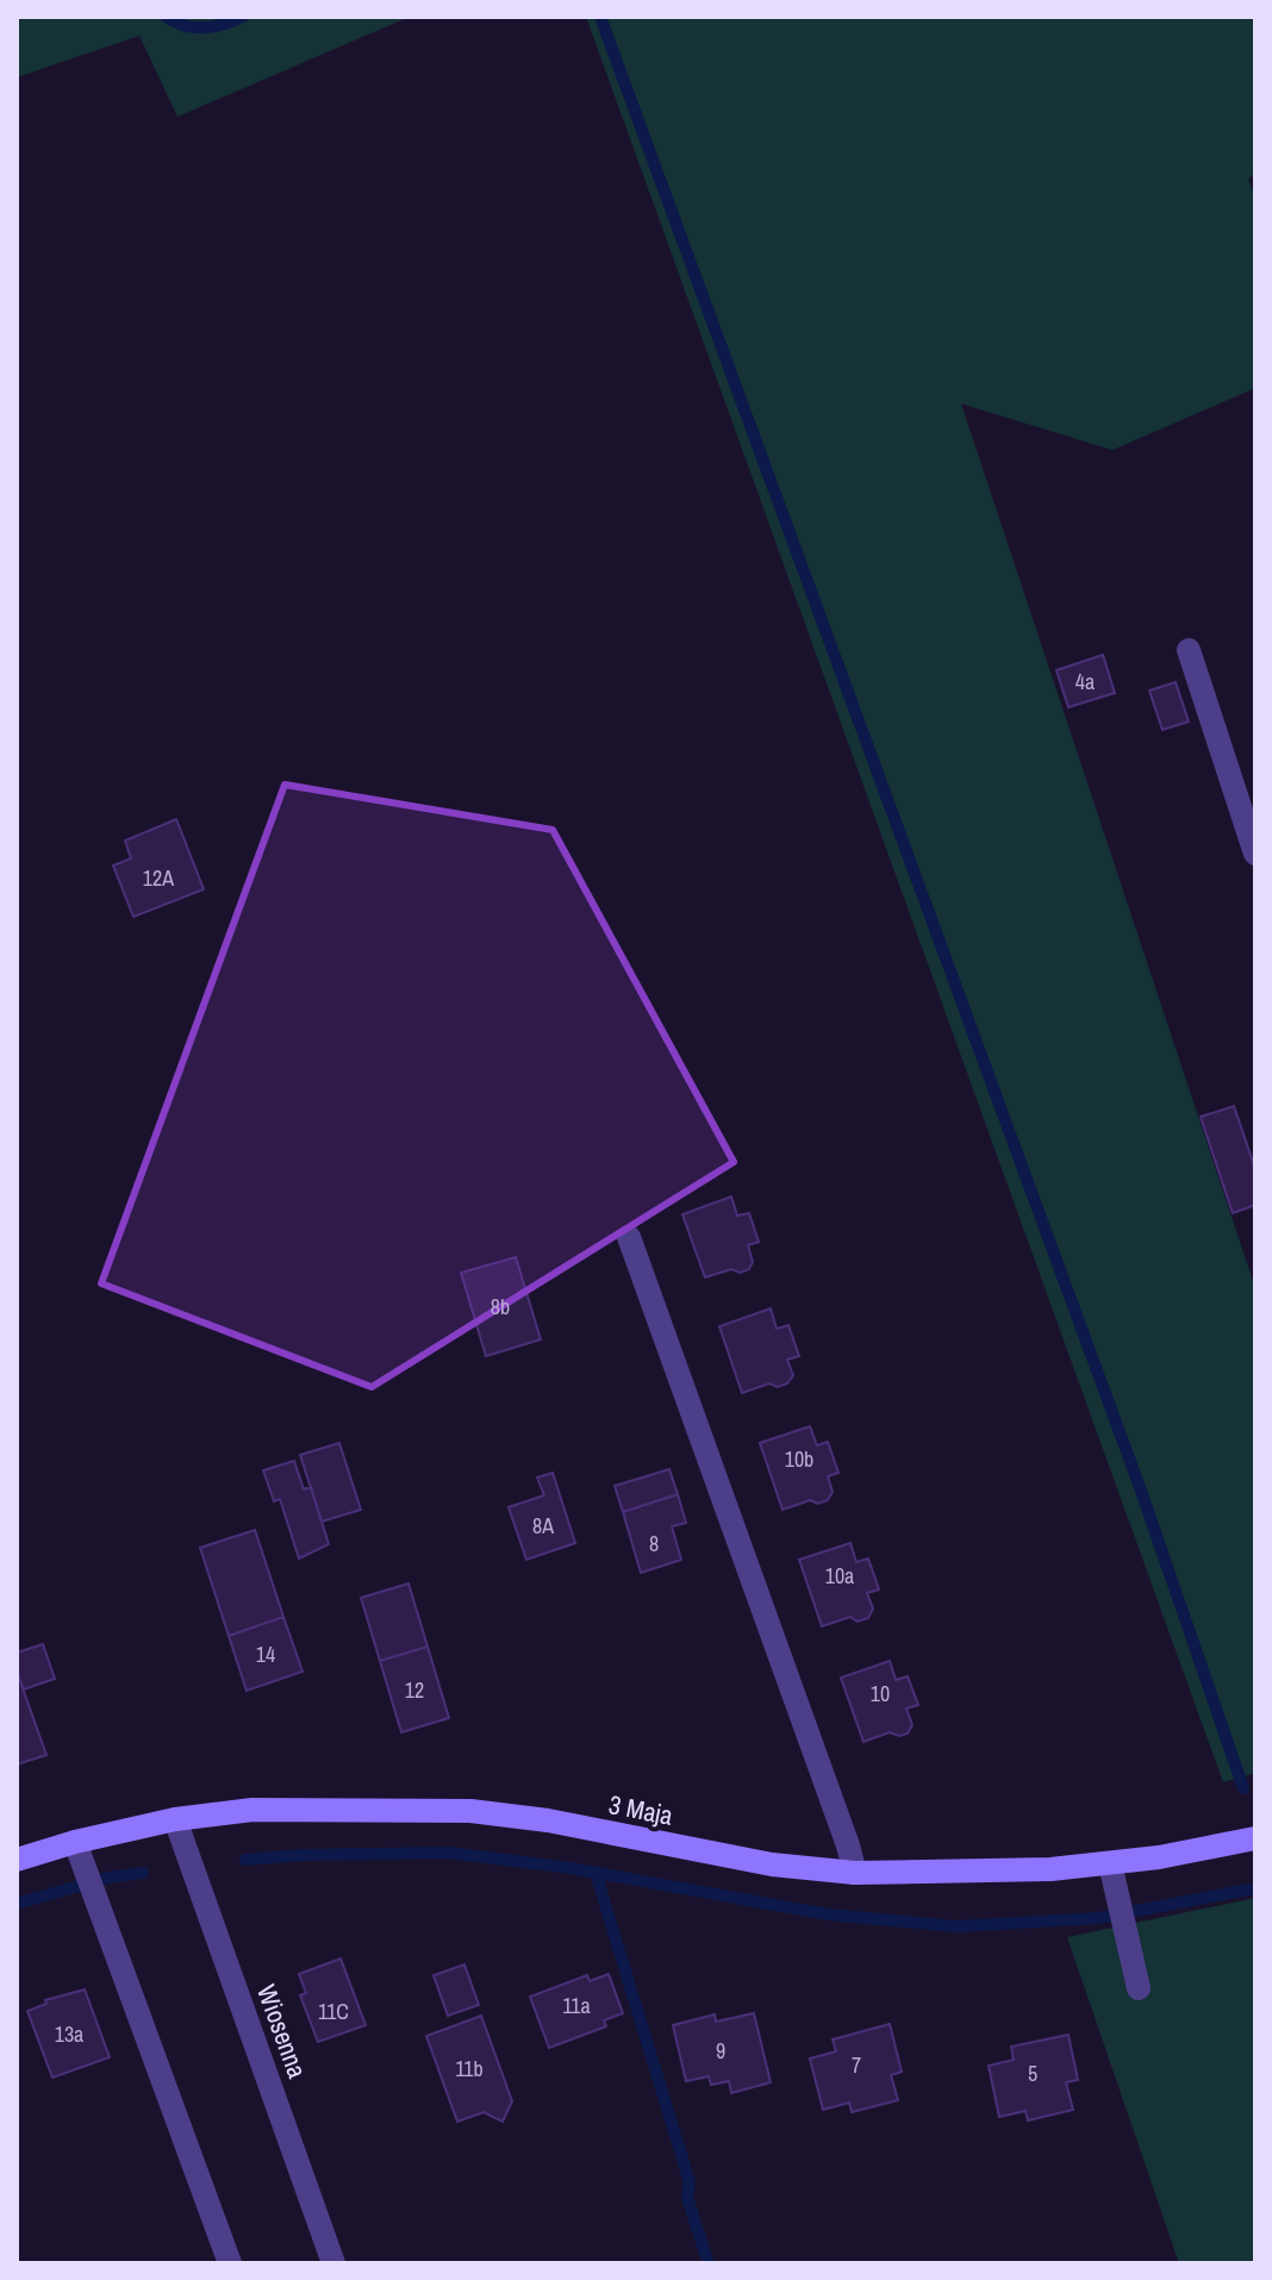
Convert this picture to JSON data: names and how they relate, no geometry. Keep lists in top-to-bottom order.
{
  "streets": {
    "street": ["3 Maja", "Wiosenna"]
  },
  "crossings": [
    ["3 Maja", "Wiosenna"]
  ],
  "house_numbers": [
    "4a",
    "12A",
    "8b",
    "10b",
    "8A",
    "8",
    "10a",
    "14",
    "12",
    "10",
    "11a",
    "11C",
    "13a",
    "9",
    "7",
    "11b",
    "5"
  ]
}
